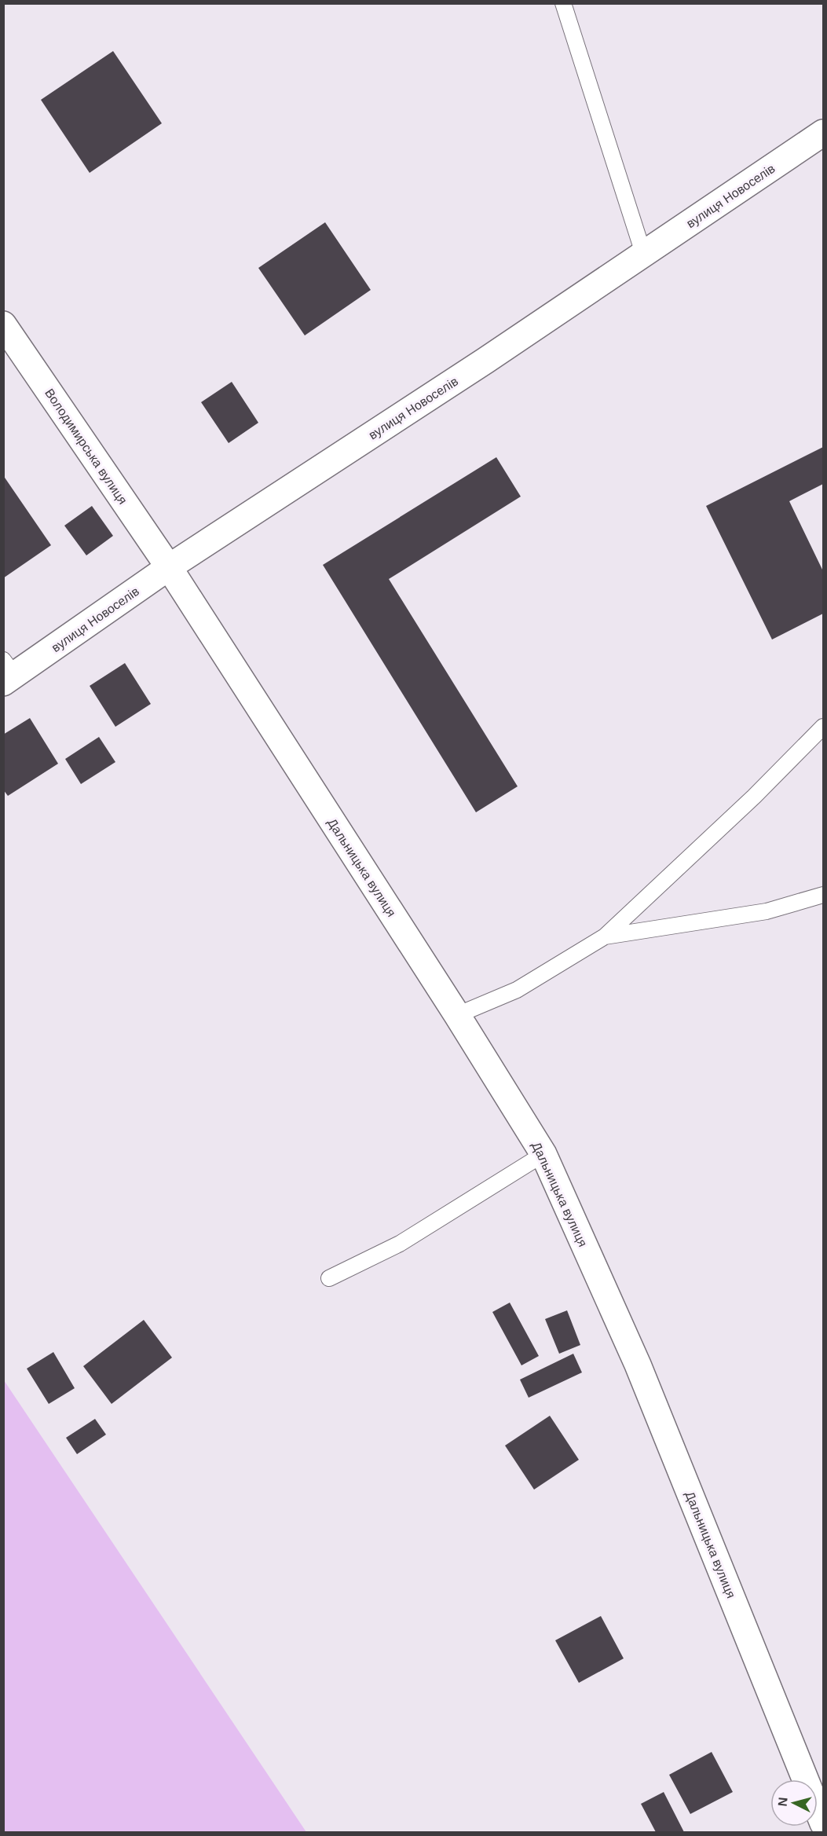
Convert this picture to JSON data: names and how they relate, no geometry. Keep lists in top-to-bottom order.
{
  "streets": {
    "street": ["вулиця Новоселів", "Володимирська вулиця", "Дальницька вулиця"]
  },
  "crossings": [
    ["вулиця Новоселів", "Володимирська вулиця"],
    ["вулиця Новоселів", "Дальницька вулиця"],
    ["Володимирська вулиця", "Дальницька вулиця"]
  ],
  "north": "left"
}
